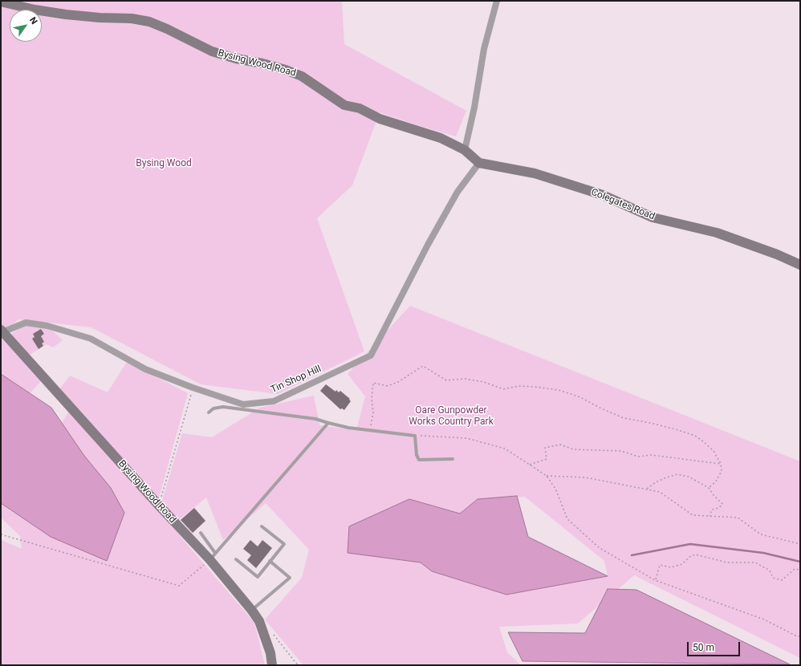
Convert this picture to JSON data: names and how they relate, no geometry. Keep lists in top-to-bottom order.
{
  "streets": {
    "street": ["Bysing Wood Road", "Colegates Road", "Tin Shop Hill"]
  },
  "crossings": [
    ["Bysing Wood Road", "Colegates Road"],
    ["Bysing Wood Road", "Tin Shop Hill"],
    ["Colegates Road", "Tin Shop Hill"]
  ],
  "parks": ["Bysing Wood", "Oare Gunpowder Works Country Park"],
  "scale_bar": "50 m",
  "north": "top right"
}
